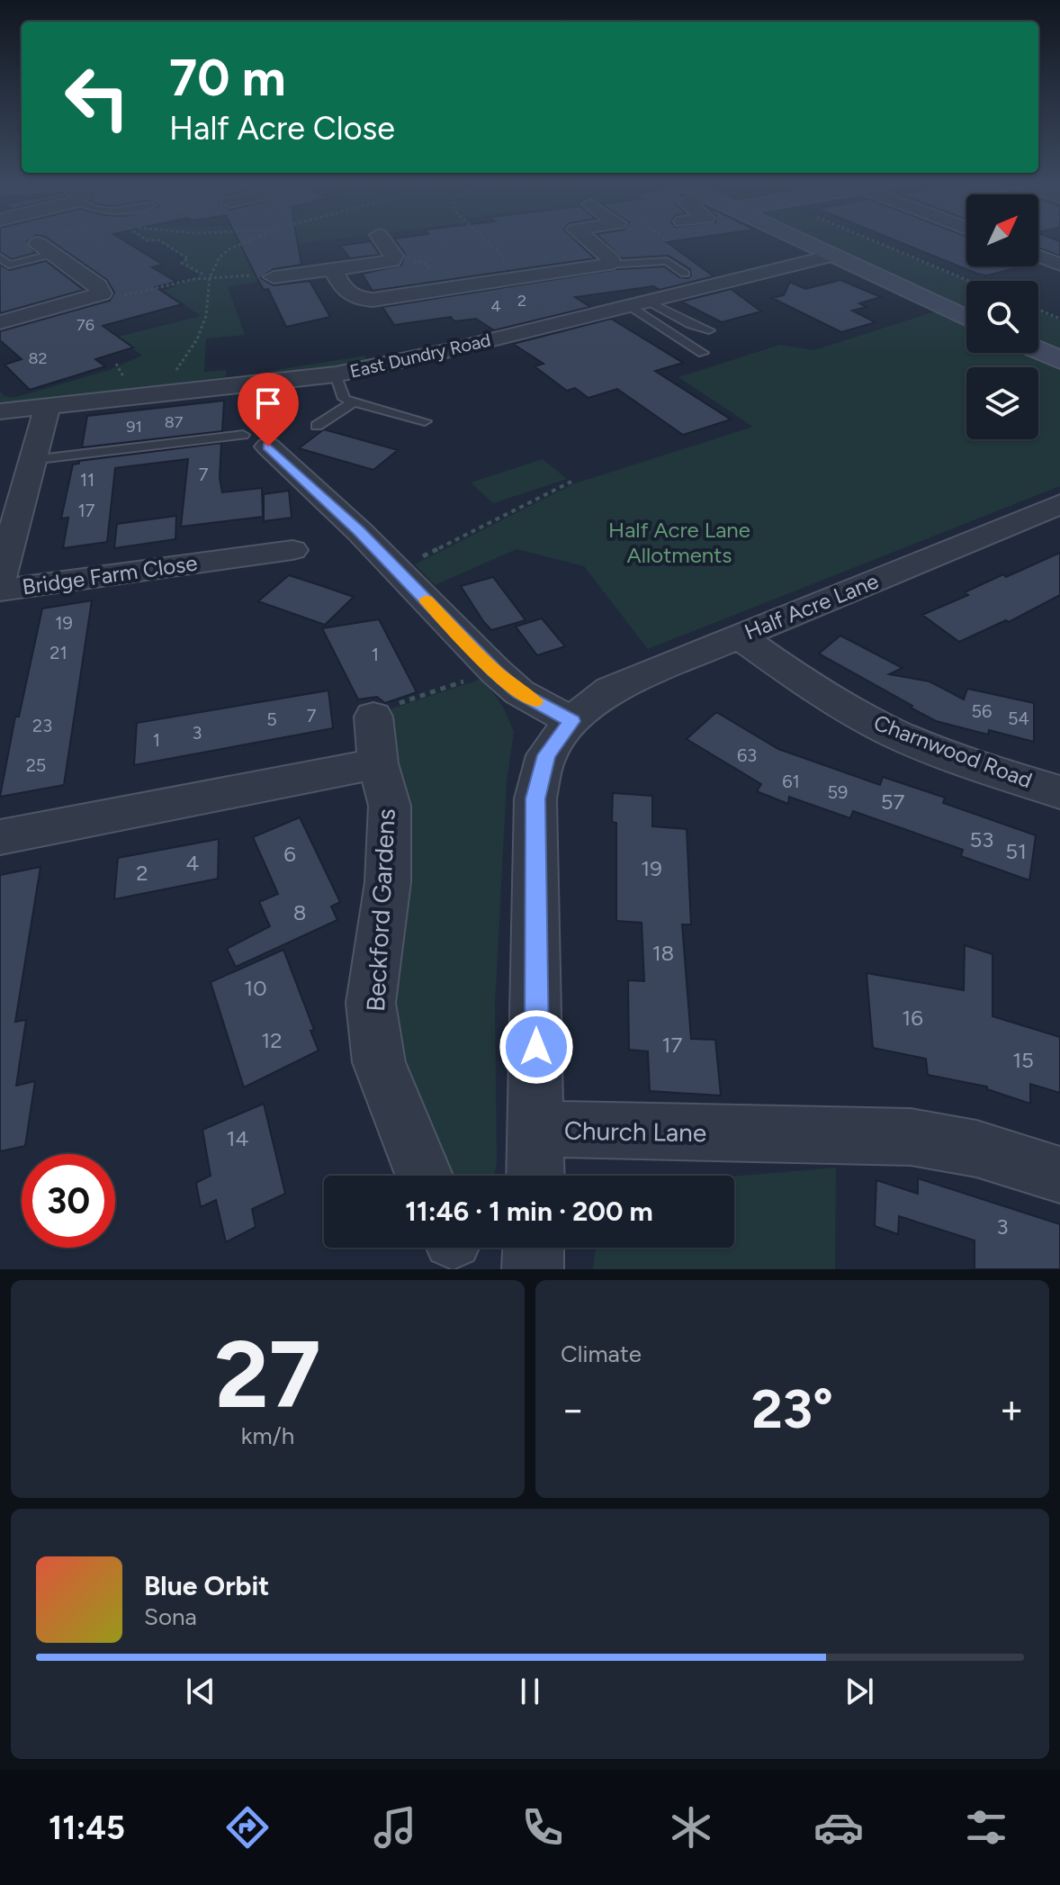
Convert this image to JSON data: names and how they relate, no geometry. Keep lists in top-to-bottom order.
{
  "streets": {
    "street": [
      "East Dundry Road",
      "Bridge Farm Close",
      "Half Acre Lane",
      "Charnwood Road",
      "Beckford Gardens",
      "Church Lane"
    ]
  },
  "crossings": [
    ["Half Acre Lane", "Charnwood Road"],
    ["Half Acre Lane", "Church Lane"]
  ],
  "parks": ["Half Acre Lane Allotments"],
  "house_numbers": [
    "2",
    "4",
    "76",
    "82",
    "87",
    "91",
    "7",
    "11",
    "17",
    "19",
    "21",
    "1",
    "56",
    "7",
    "54",
    "5",
    "23",
    "3",
    "1",
    "63",
    "25",
    "61",
    "59",
    "57",
    "53",
    "51",
    "6",
    "4",
    "19",
    "2",
    "8",
    "18",
    "10",
    "16",
    "12",
    "17",
    "15",
    "14",
    "3"
  ],
  "north": "top right",
  "page": {
    "turn": ["70 m", "Half Acre Close"],
    "limit": "30",
    "trip": "11:46 · 1 min · 200 m",
    "tile": [
      ["27", "km/h"],
      "Climate"
    ],
    "heat": ["−", "23°", "+"],
    "song": ["Blue Orbit", "Sona"],
    "tabs": "11:45"
  }
}
